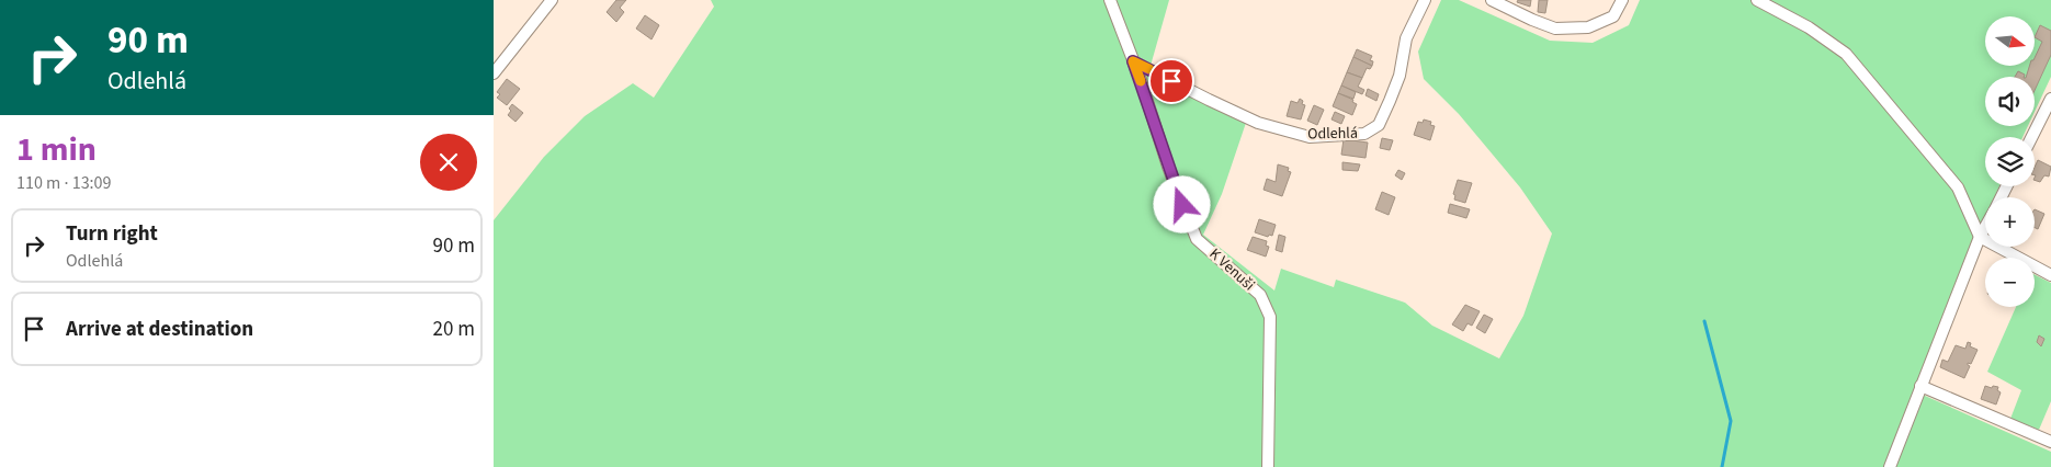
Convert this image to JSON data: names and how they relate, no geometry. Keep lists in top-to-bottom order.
{
  "streets": {
    "street": ["Odlehlá", "K Venuši"]
  },
  "crossings": [
    ["Odlehlá", "K Venuši"]
  ],
  "north": "right",
  "page": {
    "turn": ["90 m", "Odlehlá"],
    "map_buttons": ["+", "−"],
    "heading": ["1 min", "110 m · 13:09"],
    "list": [
      {
        "name": "Turn right",
        "note": "Odlehlá",
        "value": "90 m"
      },
      {
        "name": "Arrive at destination",
        "value": "20 m"
      }
    ]
  }
}
